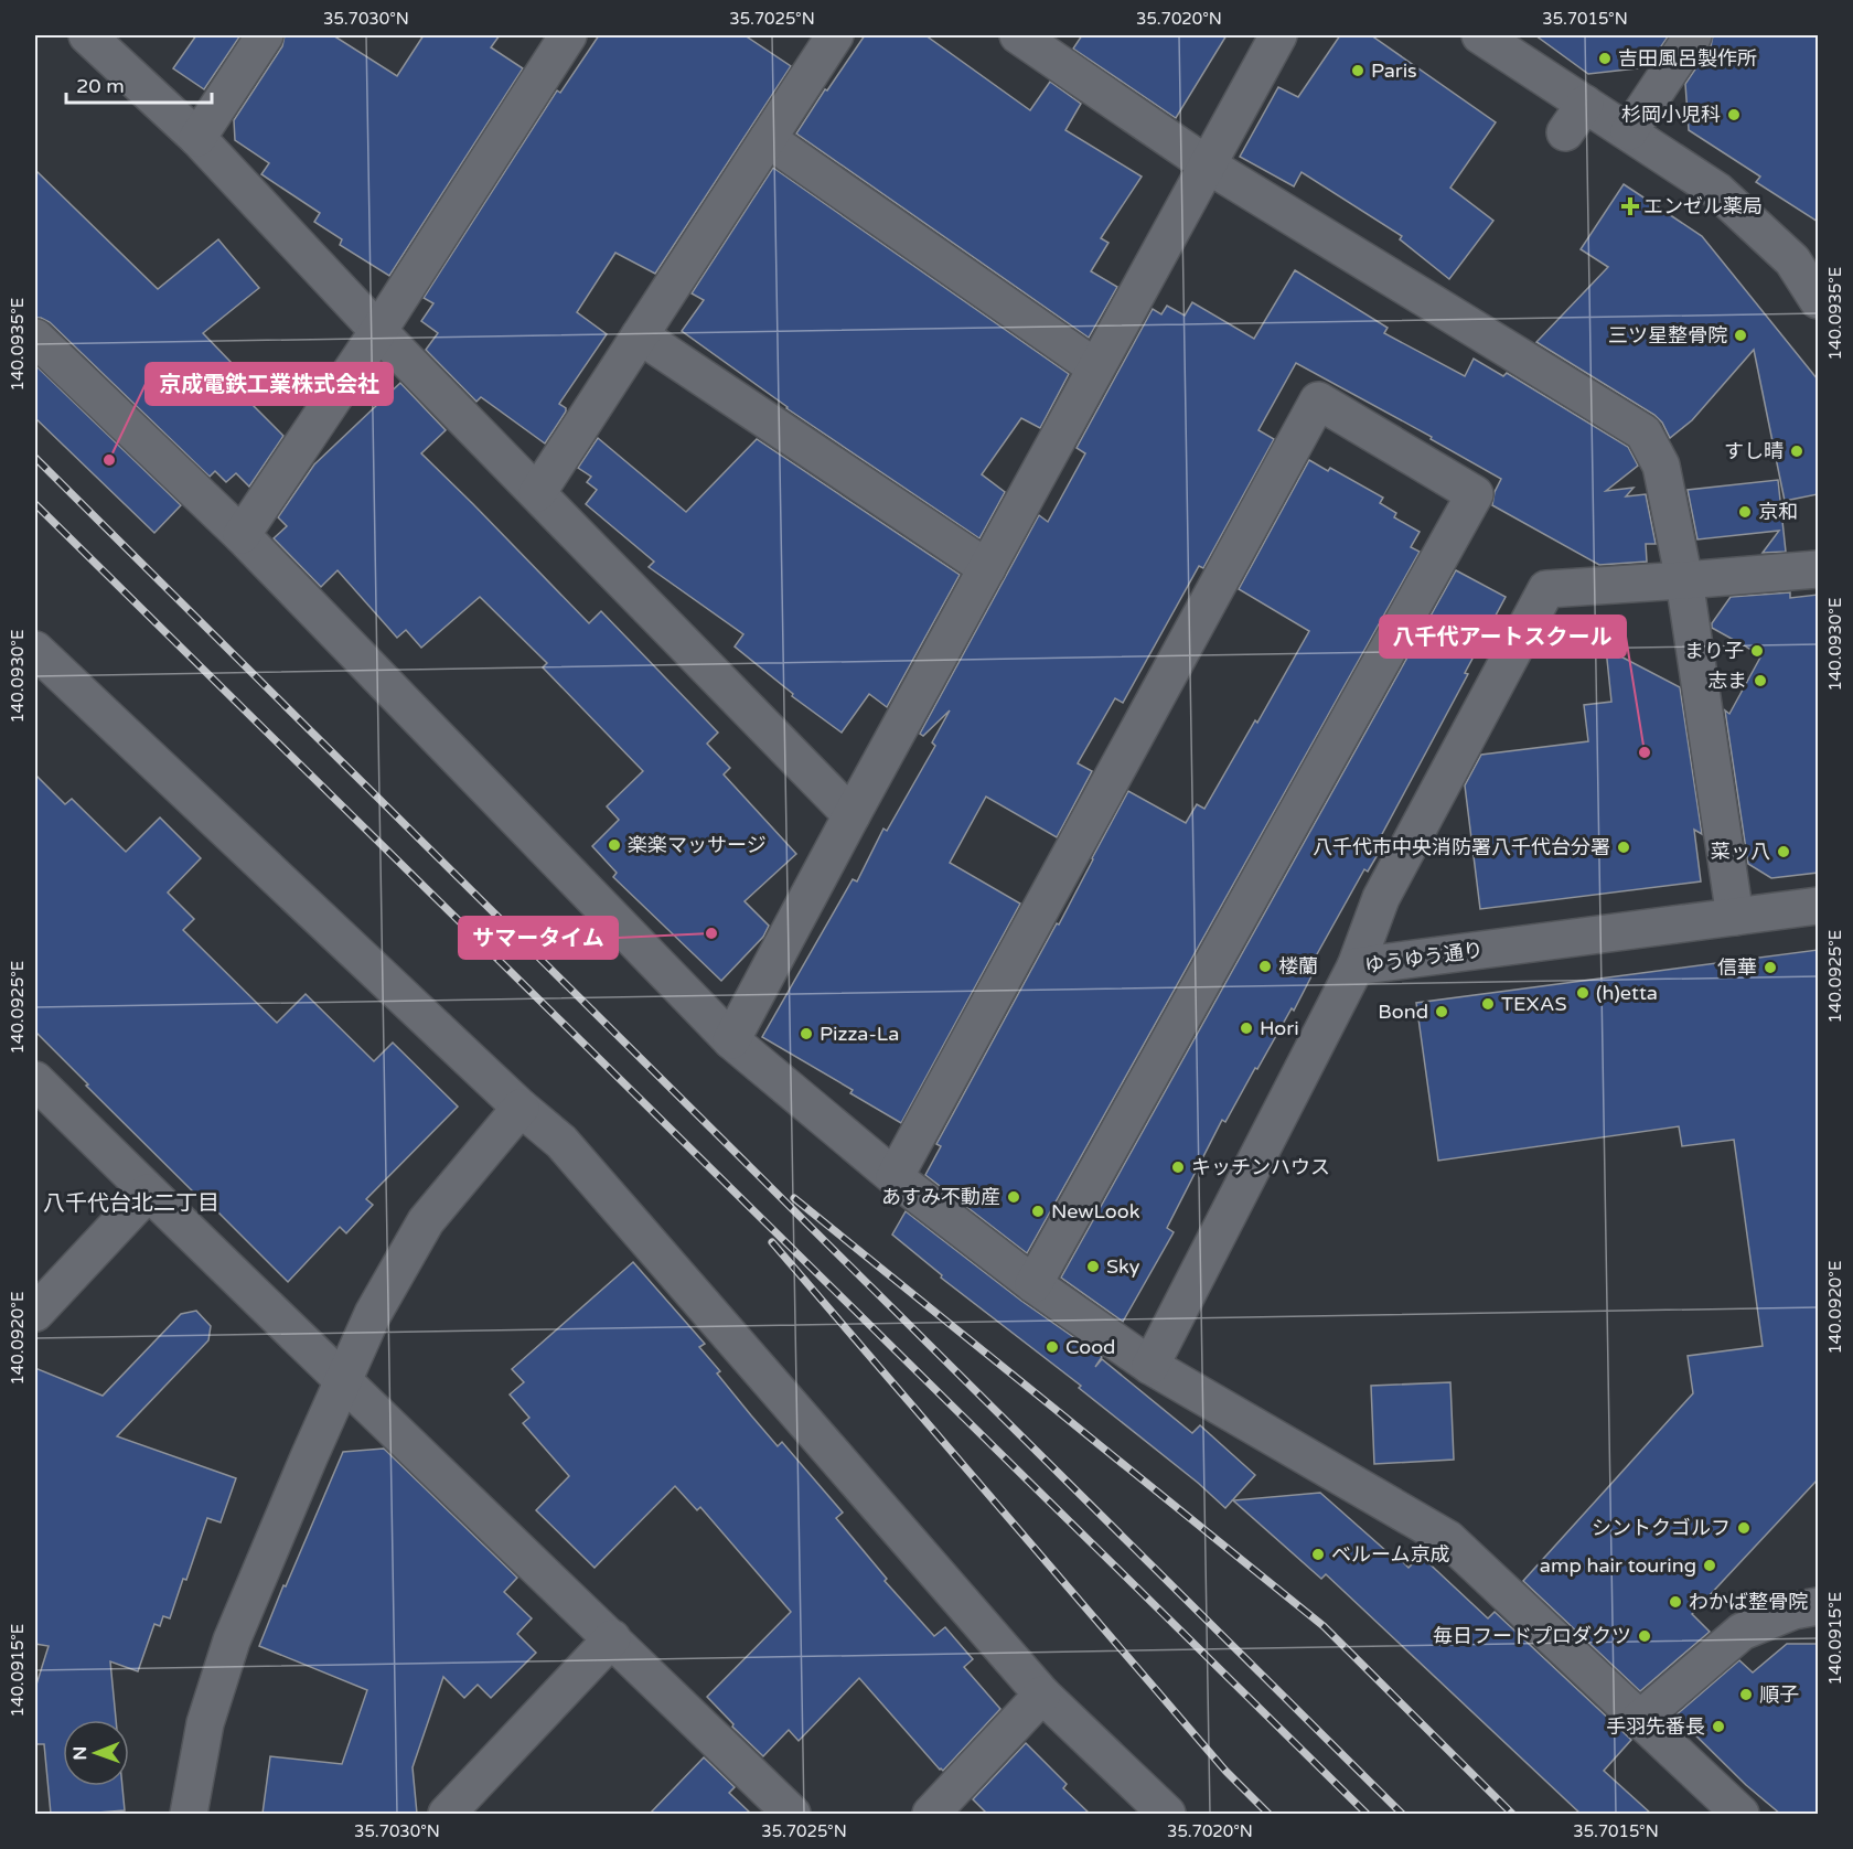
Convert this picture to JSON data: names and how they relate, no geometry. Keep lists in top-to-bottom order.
{
  "streets": {
    "street": ["ゆうゆう通り"]
  },
  "districts": ["八千代台北二丁目"],
  "places": {
    "other": [
      "吉田風呂製作所",
      "Paris",
      "杉岡小児科",
      "三ツ星整骨院",
      "すし晴",
      "京成電鉄工業株式会社",
      "京和",
      "まり子",
      "志ま",
      "八千代アートスクール",
      "楽楽マッサージ",
      "八千代市中央消防署八千代台分署",
      "菜ッ八",
      "サマータイム",
      "楼蘭",
      "信華",
      "(h)etta",
      "TEXAS",
      "Bond",
      "Hori",
      "Pizza-La",
      "キッチンハウス",
      "あすみ不動産",
      "NewLook",
      "Sky",
      "Cood",
      "シントクゴルフ",
      "ベルーム京成",
      "amp hair touring",
      "わかば整骨院",
      "毎日フードプロダクツ",
      "順子",
      "手羽先番長"
    ],
    "health": ["エンゼル薬局"]
  },
  "scale_bar": "20 m",
  "north": "left",
  "coordinates": [
    "35.7030°N",
    "35.7025°N",
    "35.7020°N",
    "35.7015°N",
    "140.0935°E",
    "140.0930°E",
    "140.0925°E",
    "140.0920°E",
    "140.0915°E"
  ]
}
